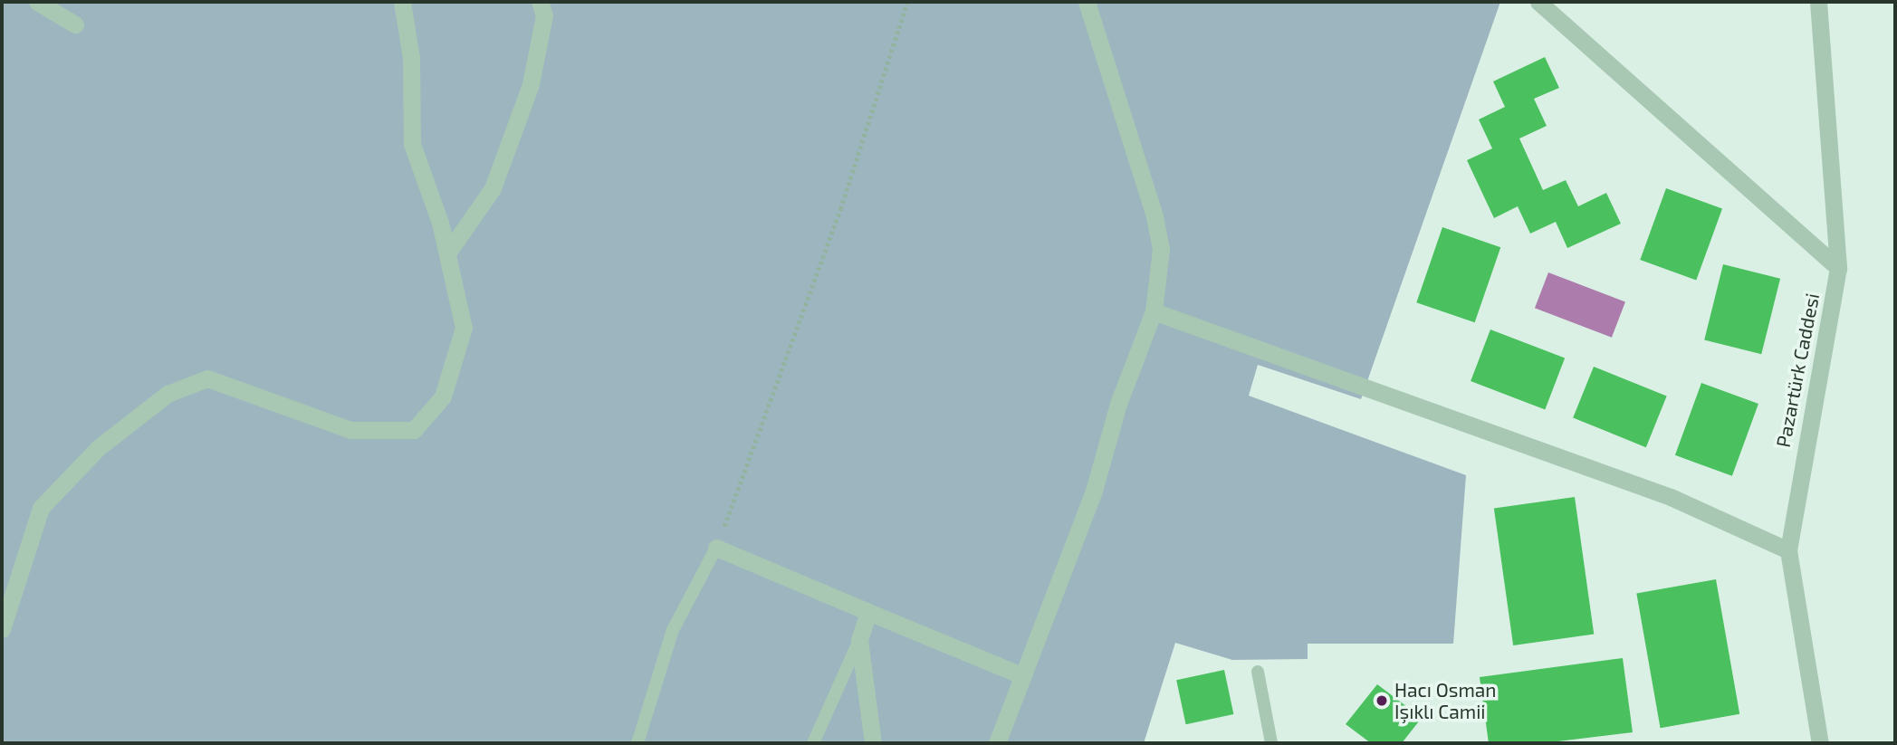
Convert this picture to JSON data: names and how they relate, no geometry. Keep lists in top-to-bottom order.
{
  "streets": {
    "street": ["Pazartürk Caddesi"]
  },
  "places": ["Hacı Osman Işıklı Camii"]
}
